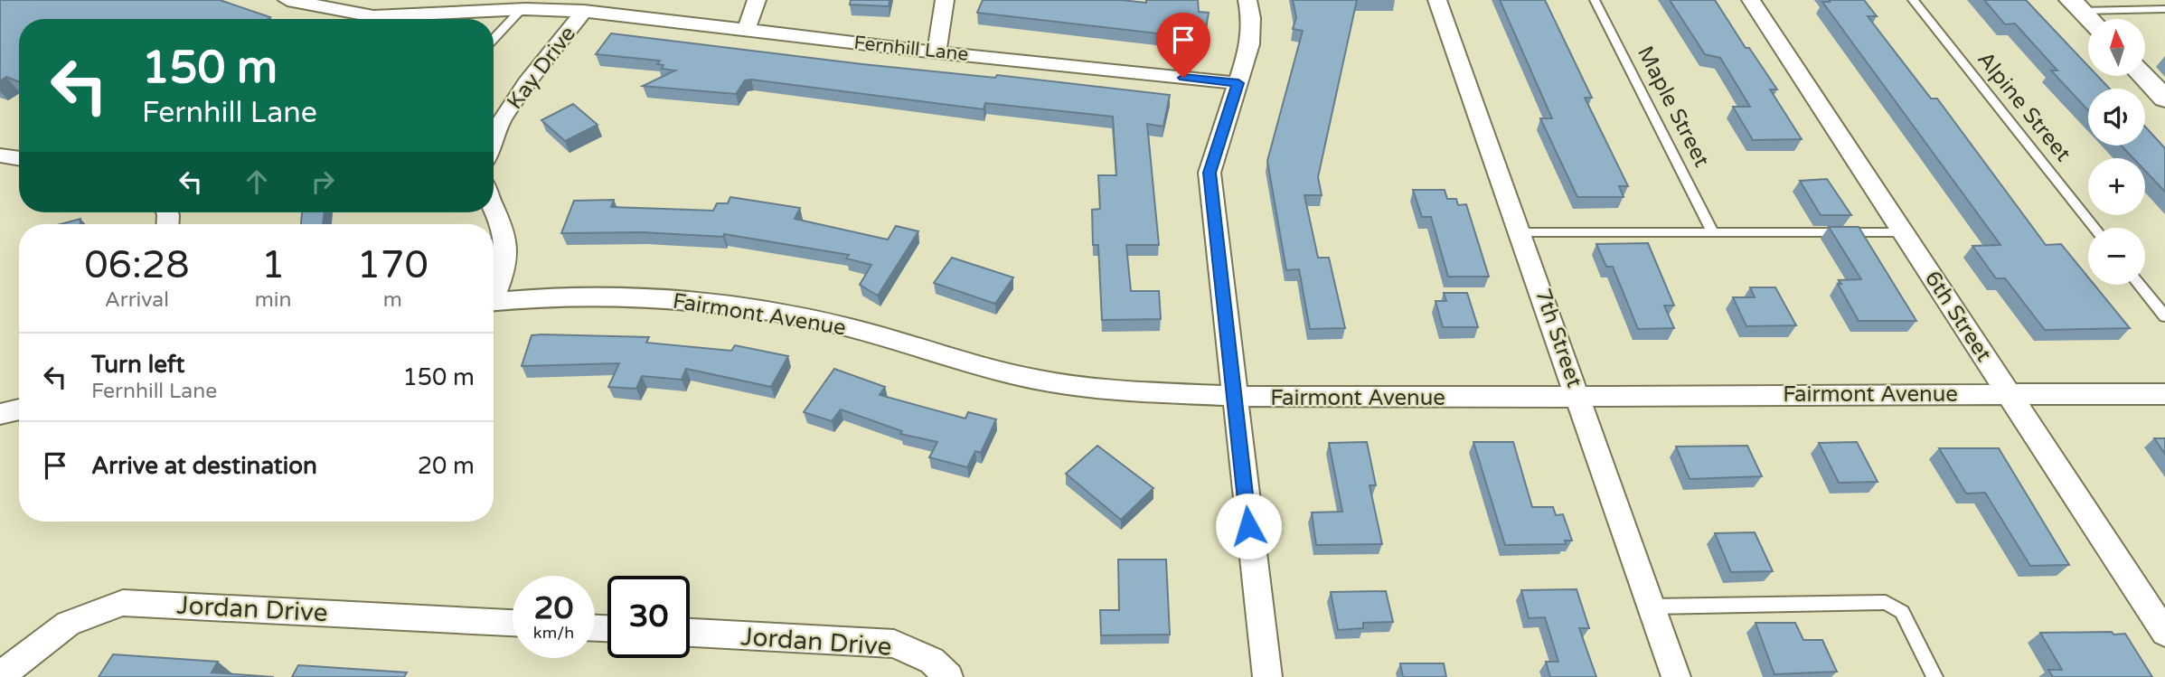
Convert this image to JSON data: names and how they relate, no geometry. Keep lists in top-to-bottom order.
{
  "streets": {
    "street": [
      "Fernhill Lane",
      "Kay Drive",
      "Fairmont Avenue",
      "6th Street",
      "7th Street",
      "Jordan Drive"
    ],
    "lane": ["Maple Street", "Alpine Street"]
  },
  "crossings": [
    ["Fernhill Lane", "Kay Drive"],
    ["Fairmont Avenue", "6th Street"],
    ["Fairmont Avenue", "7th Street"]
  ],
  "north": "top",
  "page": {
    "map_buttons": ["+", "−"],
    "turn": ["150 m", "Fernhill Lane"],
    "eta": [
      "06:28",
      "Arrival",
      "1",
      "min",
      "170",
      "m"
    ],
    "list": [
      {
        "name": "Turn left",
        "note": "Fernhill Lane",
        "value": "150 m"
      },
      {
        "name": "Arrive at destination",
        "value": "20 m"
      }
    ],
    "speed": "20 km/h",
    "limit": "30"
  }
}
